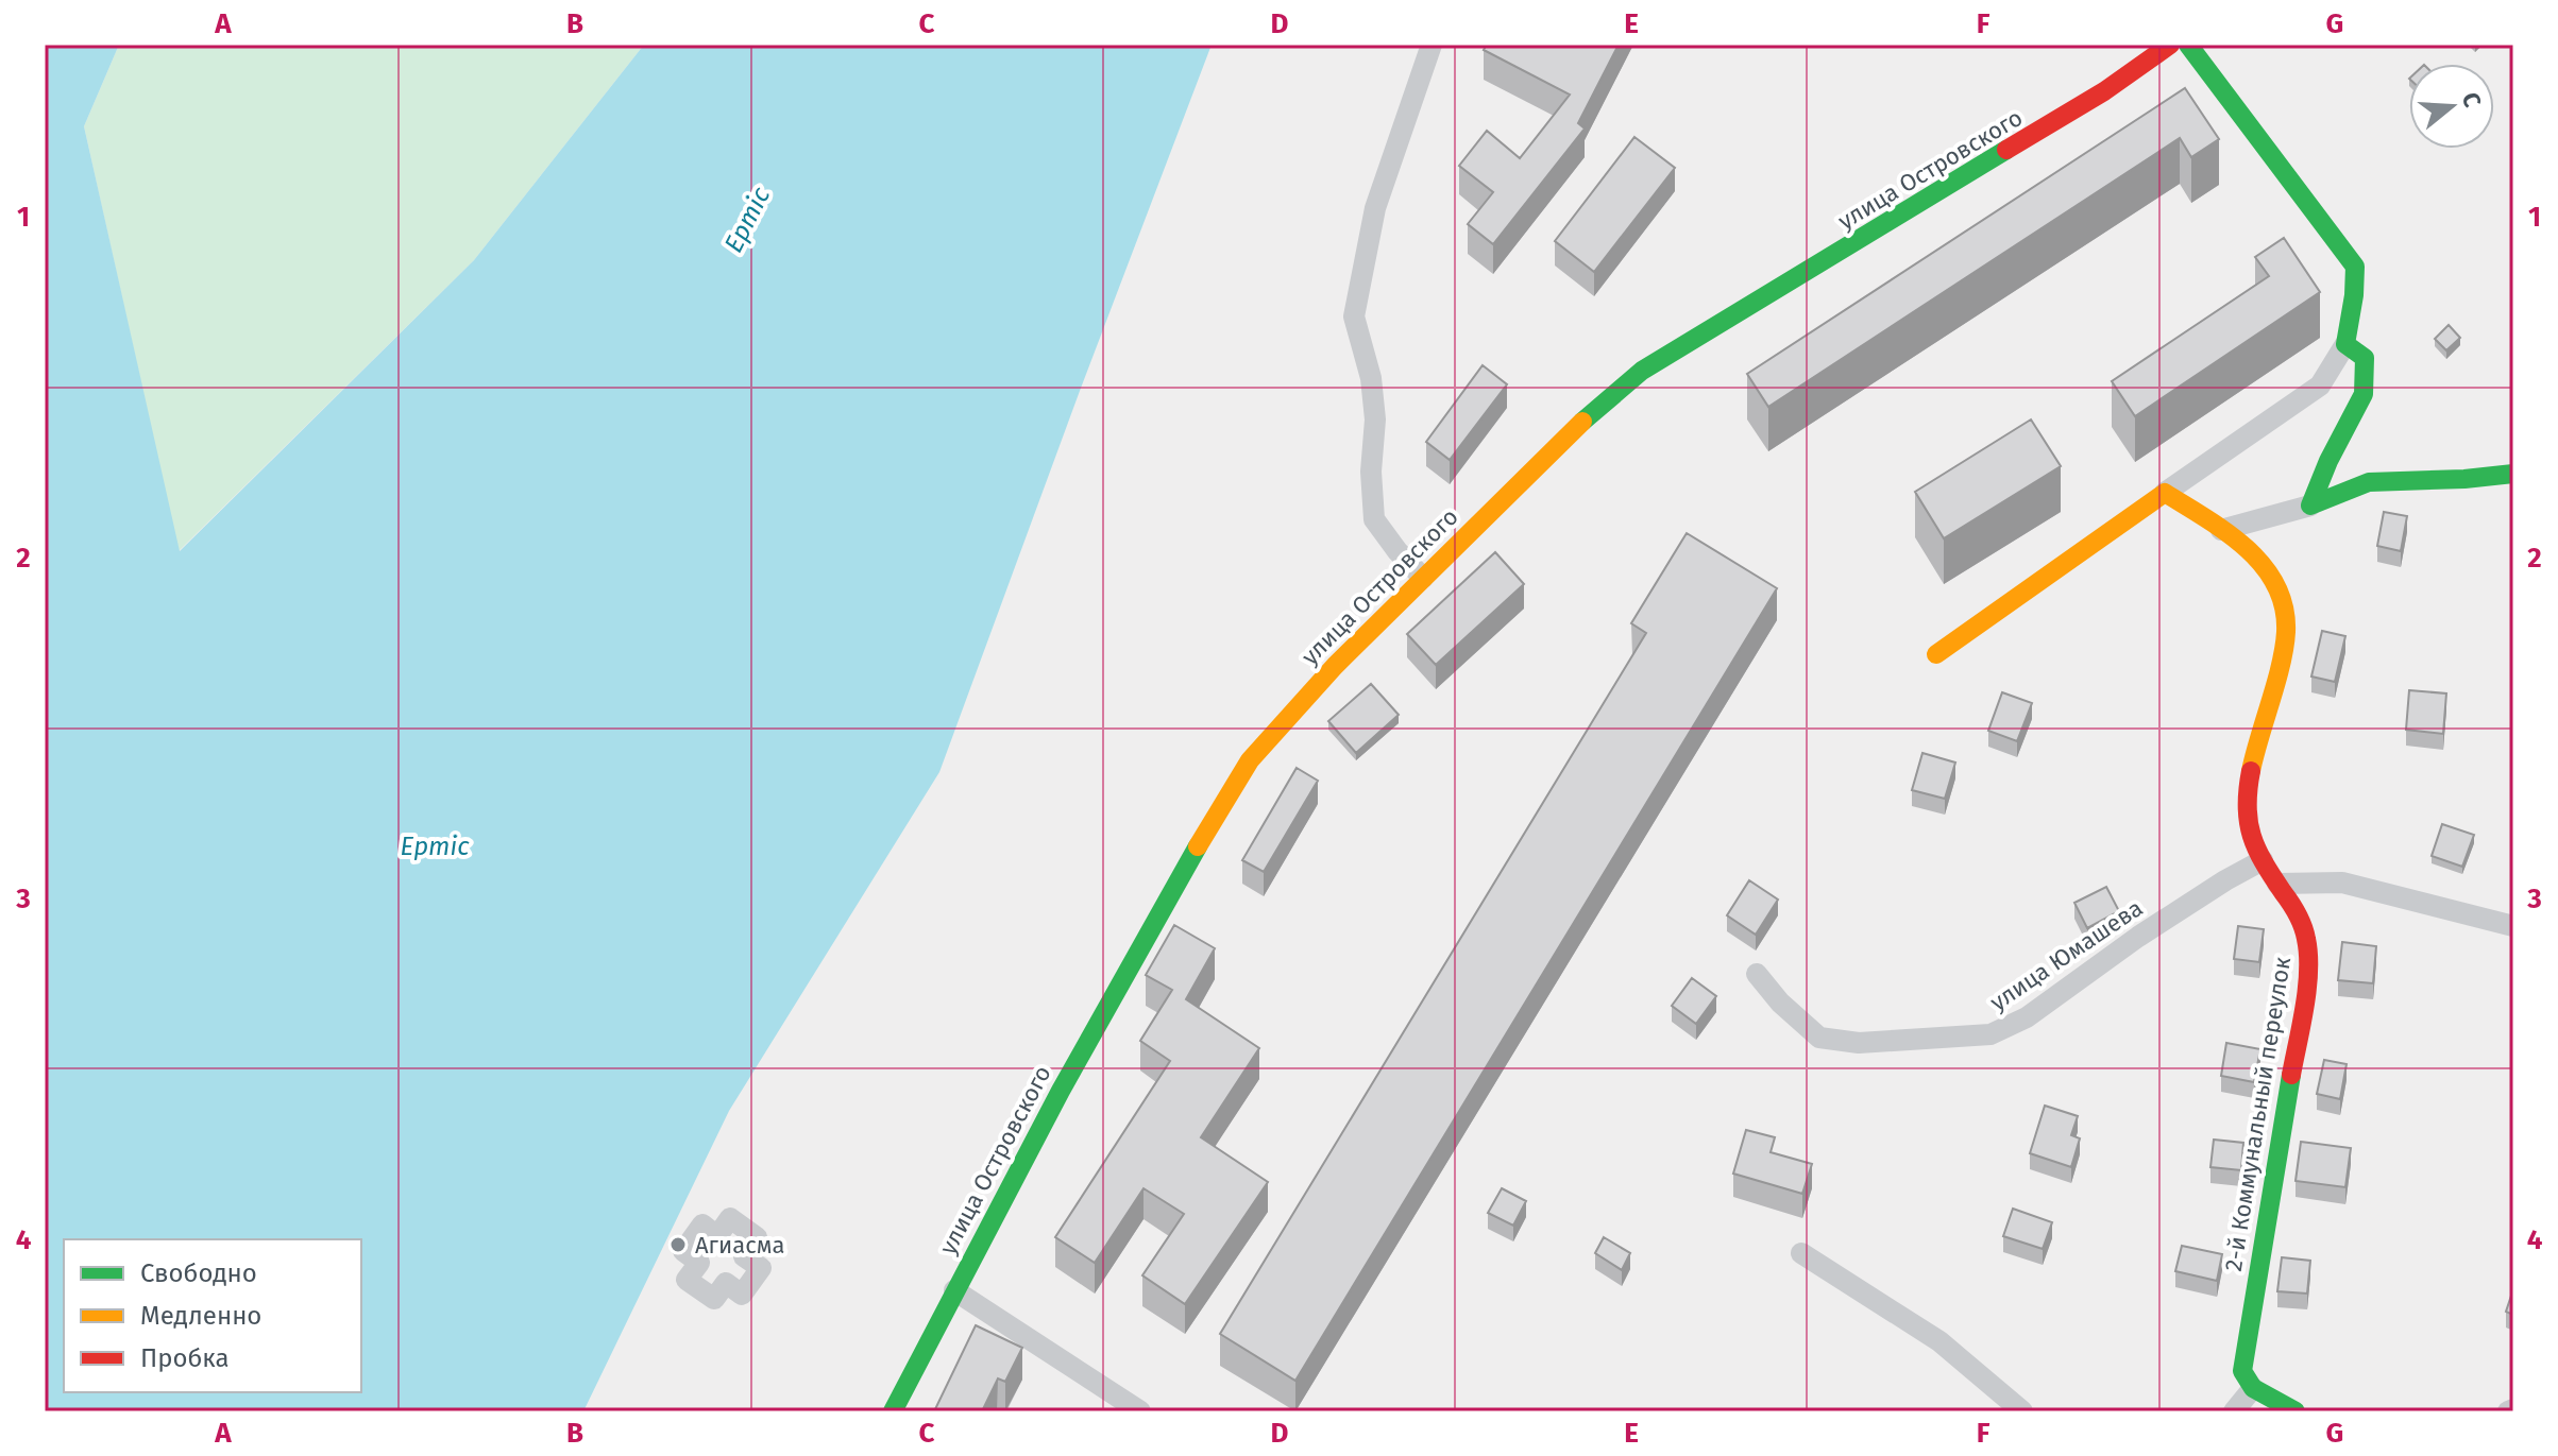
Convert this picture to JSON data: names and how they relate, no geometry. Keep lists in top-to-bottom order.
{
  "streets": {
    "street": ["улица Островского", "улица Юмашева", "2-й Коммунальный переулок"]
  },
  "crossings": [
    ["улица Юмашева", "2-й Коммунальный переулок"]
  ],
  "water": ["Ертіс"],
  "places": ["Агиасма"],
  "legend": ["Свободно", "Медленно", "Пробка"],
  "north": "right",
  "grid": {
    "columns": [
      "A",
      "B",
      "C",
      "D",
      "E",
      "F",
      "G"
    ],
    "rows": [
      "1",
      "2",
      "3",
      "4"
    ]
  }
}
